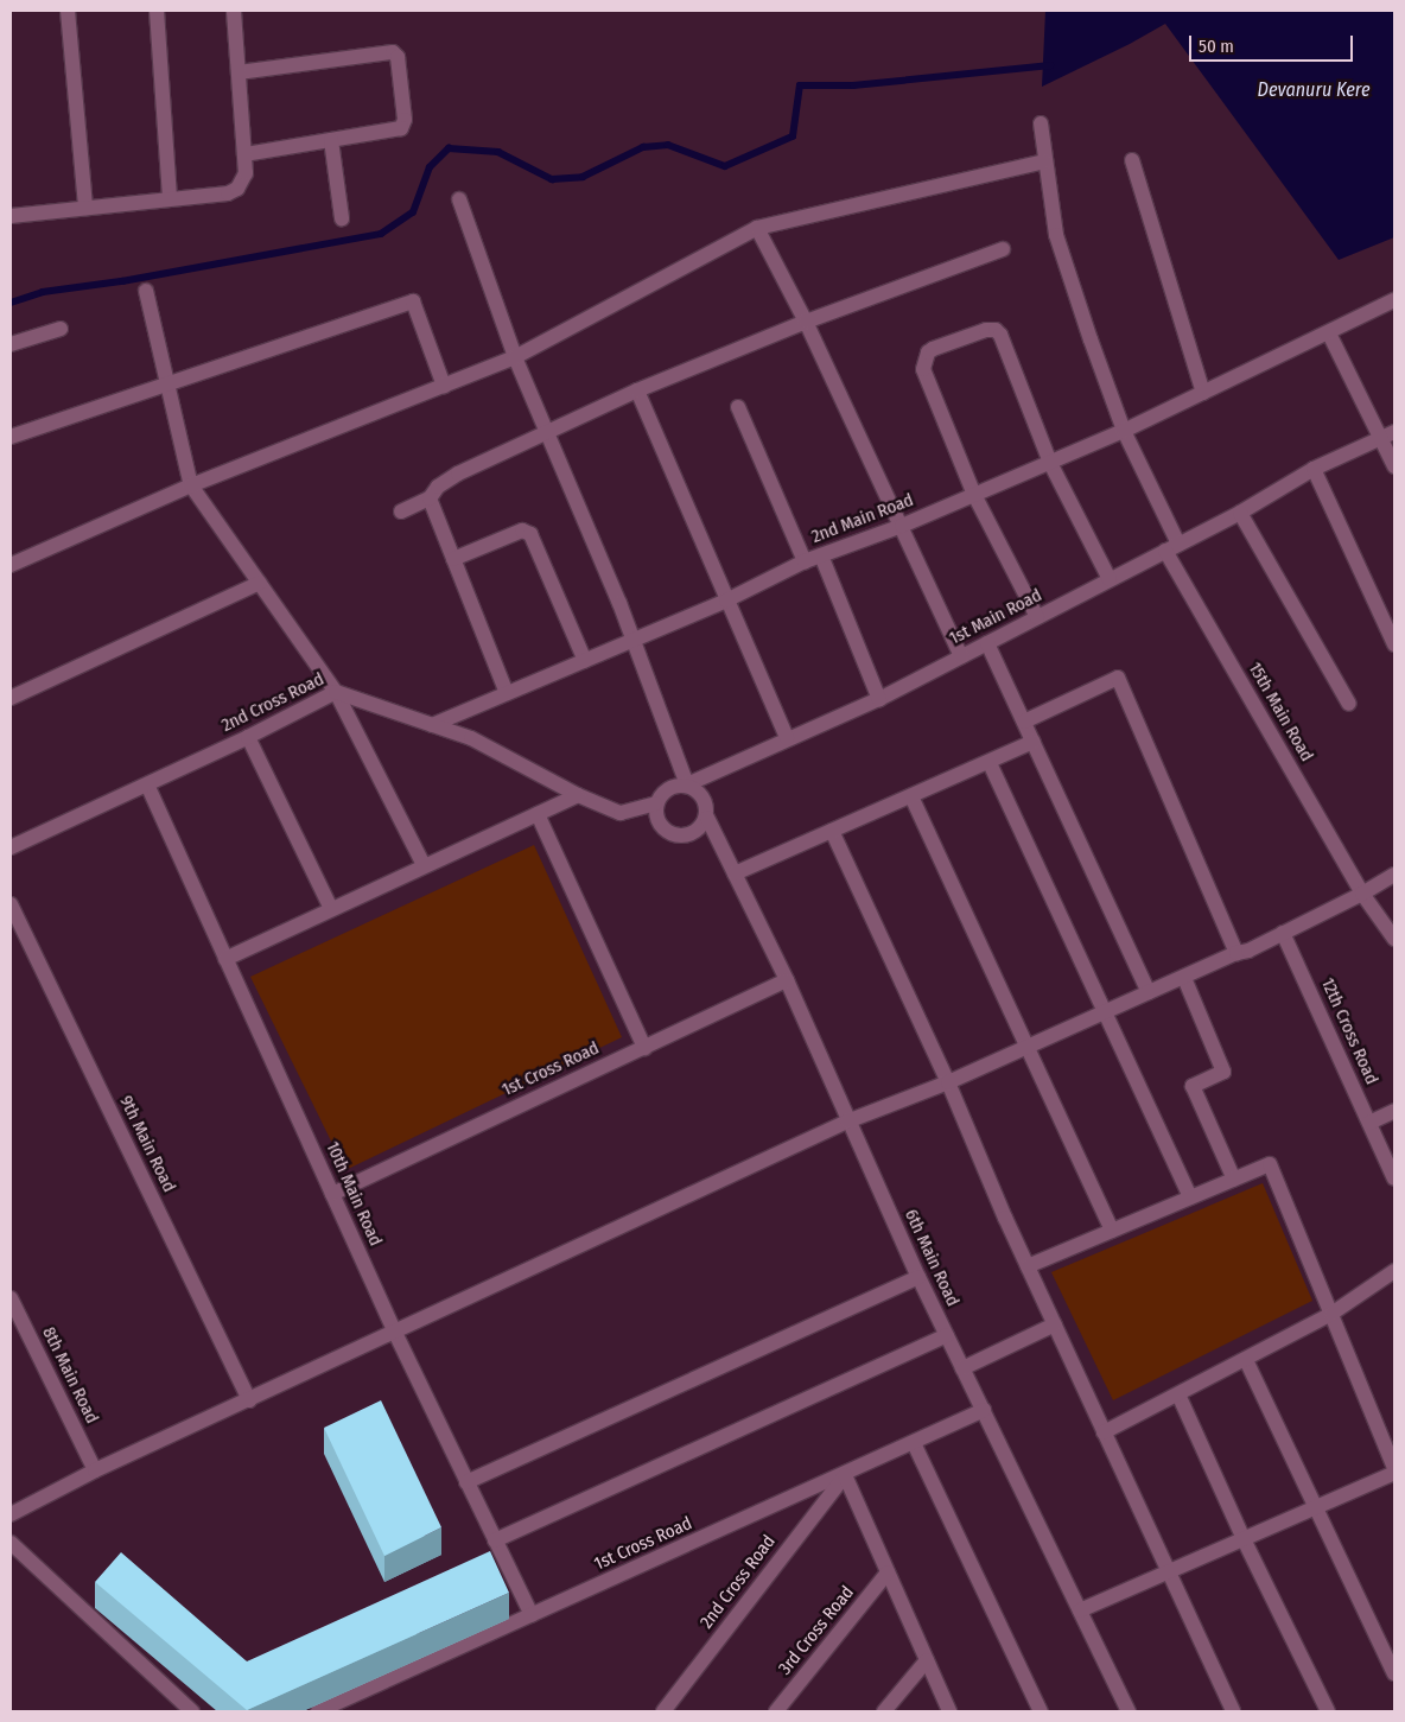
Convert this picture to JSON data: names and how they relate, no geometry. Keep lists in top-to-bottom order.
{
  "streets": {
    "street": [
      "2nd Main Road",
      "1st Main Road",
      "2nd Cross Road",
      "15th Main Road",
      "12th Cross Road",
      "1st Cross Road",
      "9th Main Road",
      "10th Main Road",
      "6th Main Road",
      "8th Main Road",
      "3rd Cross Road"
    ]
  },
  "crossings": [
    ["2nd Main Road", "2nd Cross Road"],
    ["2nd Main Road", "15th Main Road"],
    ["1st Main Road", "2nd Cross Road"],
    ["1st Main Road", "15th Main Road"],
    ["1st Main Road", "6th Main Road"],
    ["2nd Cross Road", "1st Cross Road"],
    ["2nd Cross Road", "10th Main Road"],
    ["2nd Cross Road", "6th Main Road"],
    ["1st Cross Road", "10th Main Road"],
    ["1st Cross Road", "6th Main Road"]
  ],
  "water": ["Devanuru Kere"],
  "scale_bar": "50 m"
}
